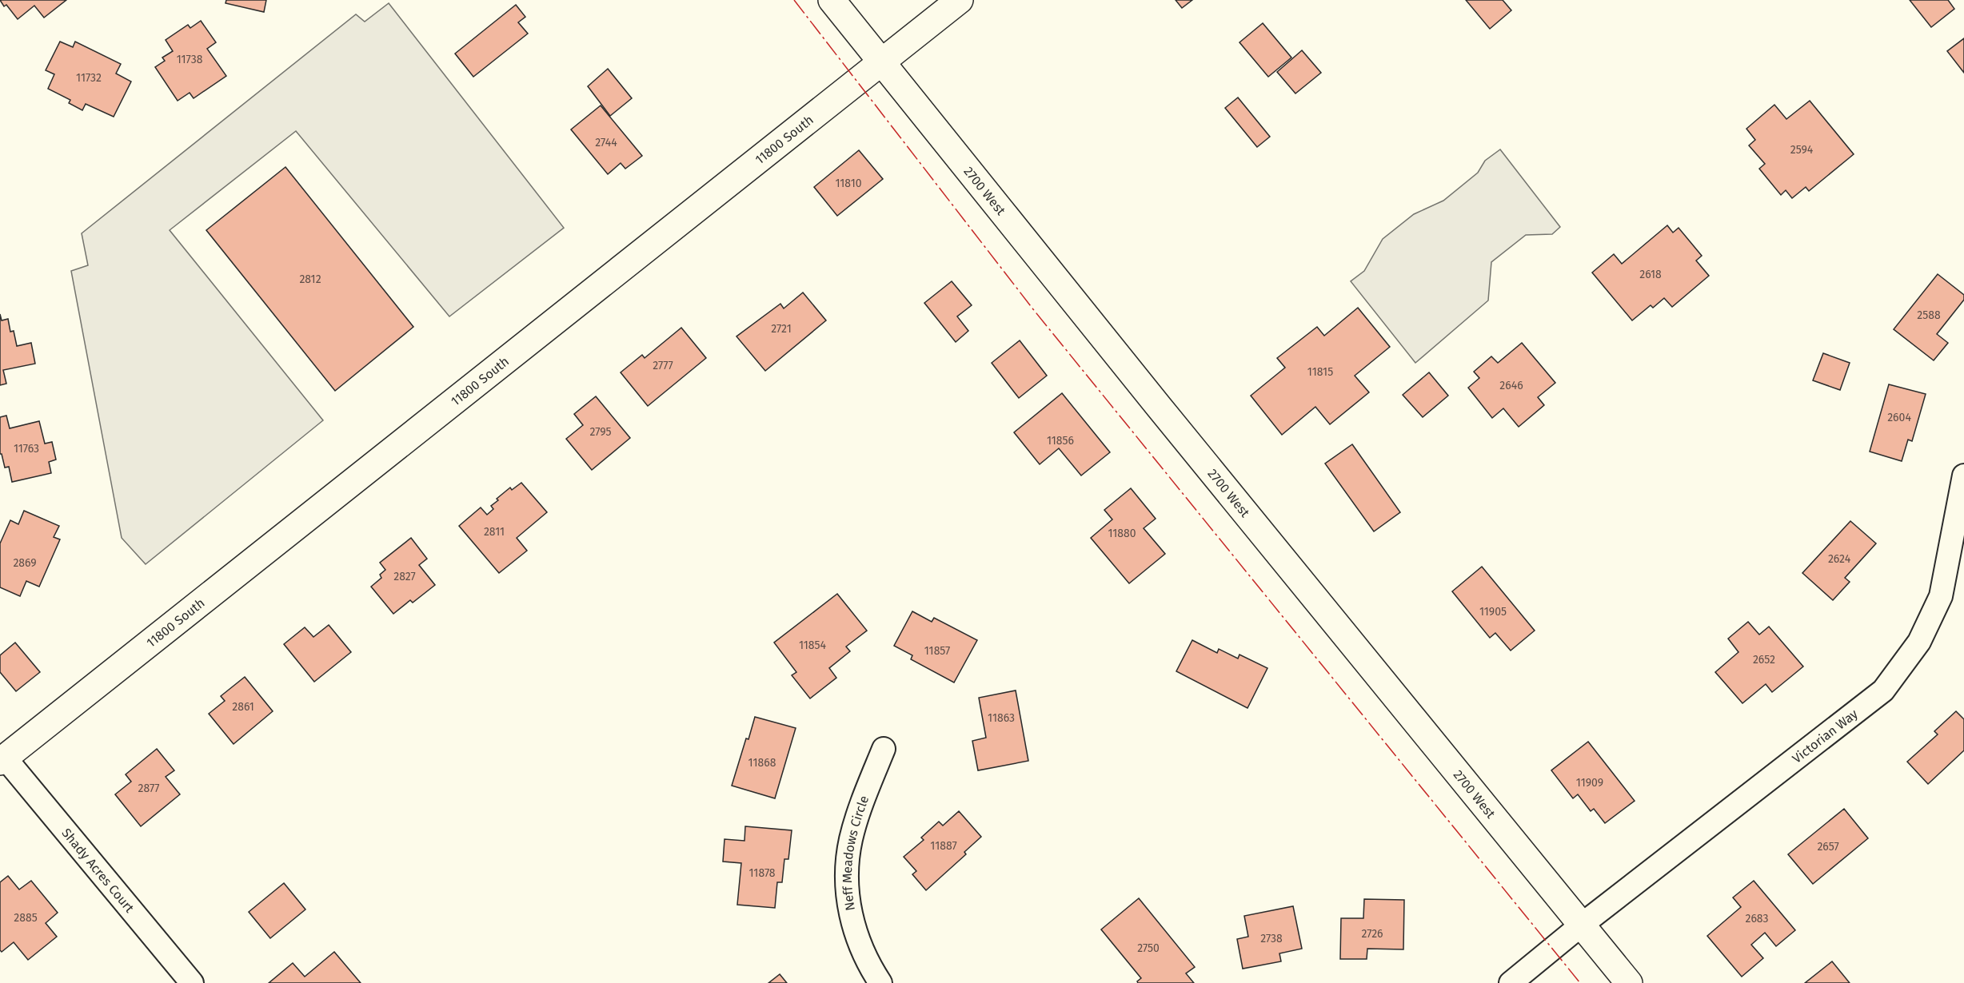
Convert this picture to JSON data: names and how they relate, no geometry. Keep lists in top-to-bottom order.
{
  "streets": {
    "main road": ["11800 South", "2700 West"],
    "street": ["Victorian Way", "Neff Meadows Circle", "Shady Acres Court"]
  },
  "crossings": [
    ["11800 South", "2700 West"],
    ["11800 South", "Shady Acres Court"],
    ["2700 West", "Victorian Way"]
  ],
  "house_numbers": [
    "11738",
    "11732",
    "2744",
    "2594",
    "11810",
    "2618",
    "2812",
    "2588",
    "2721",
    "2777",
    "11815",
    "2646",
    "2604",
    "2795",
    "11856",
    "11763",
    "2811",
    "11880",
    "2624",
    "2869",
    "2827",
    "11905",
    "11854",
    "11857",
    "2652",
    "2861",
    "11863",
    "11868",
    "11909",
    "2877",
    "11887",
    "2657",
    "11878",
    "2885",
    "2683",
    "2726",
    "2738",
    "2750"
  ]
}
